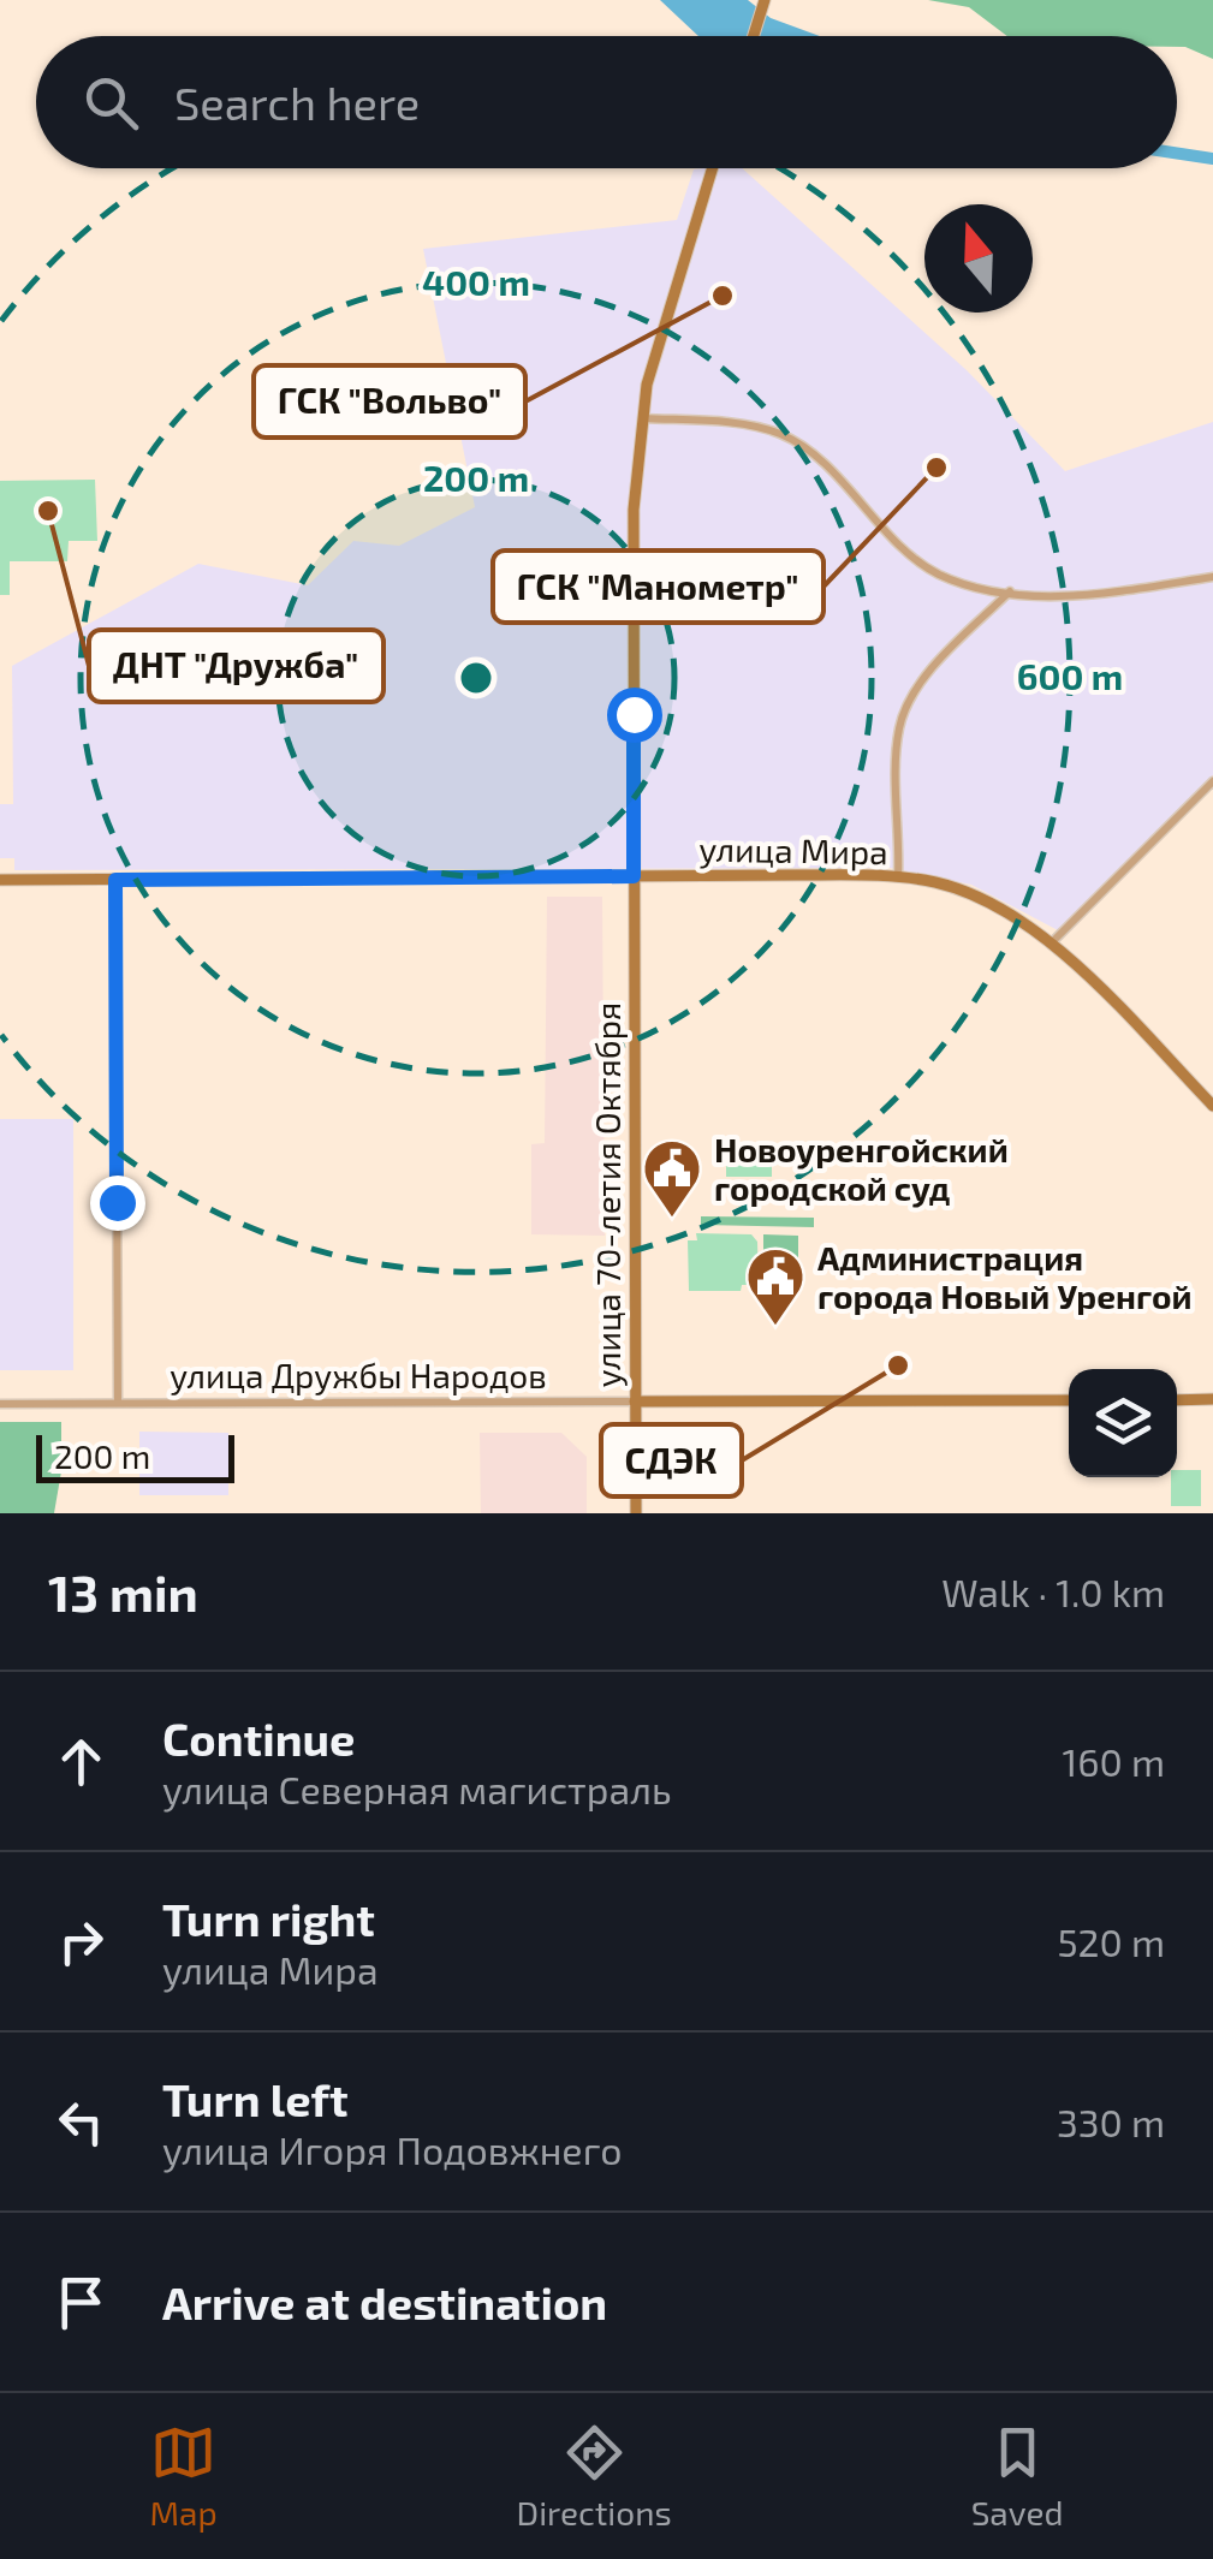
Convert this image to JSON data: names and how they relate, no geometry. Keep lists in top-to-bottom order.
{
  "streets": {
    "street": ["улица Мира", "улица 70-летия Октября", "улица Дружбы Народов"]
  },
  "crossings": [
    ["улица Мира", "улица 70-летия Октября"],
    ["улица 70-летия Октября", "улица Дружбы Народов"]
  ],
  "places": {
    "other": [
      "ГСК \"Вольво\"",
      "ГСК \"Манометр\"",
      "ДНТ \"Дружба\"",
      "СДЭК"
    ],
    "public building": ["Новоуренгойский городской суд", "Администрация города Новый Уренгой"]
  },
  "scale_bar": "200 m",
  "north": "top",
  "page": {
    "search": "Search here",
    "scale": "200 m",
    "heading": ["13 min", "Walk · 1.0 km"],
    "list": [
      ["Continue", "улица Северная магистраль", "160 m"],
      ["Turn right", "улица Мира", "520 m"],
      ["Turn left", "улица Игоря Подовжнего", "330 m"],
      "Arrive at destination"
    ],
    "nav": ["Map", "Directions", "Saved"]
  },
  "rings": ["400 m", "200 m", "600 m"]
}
